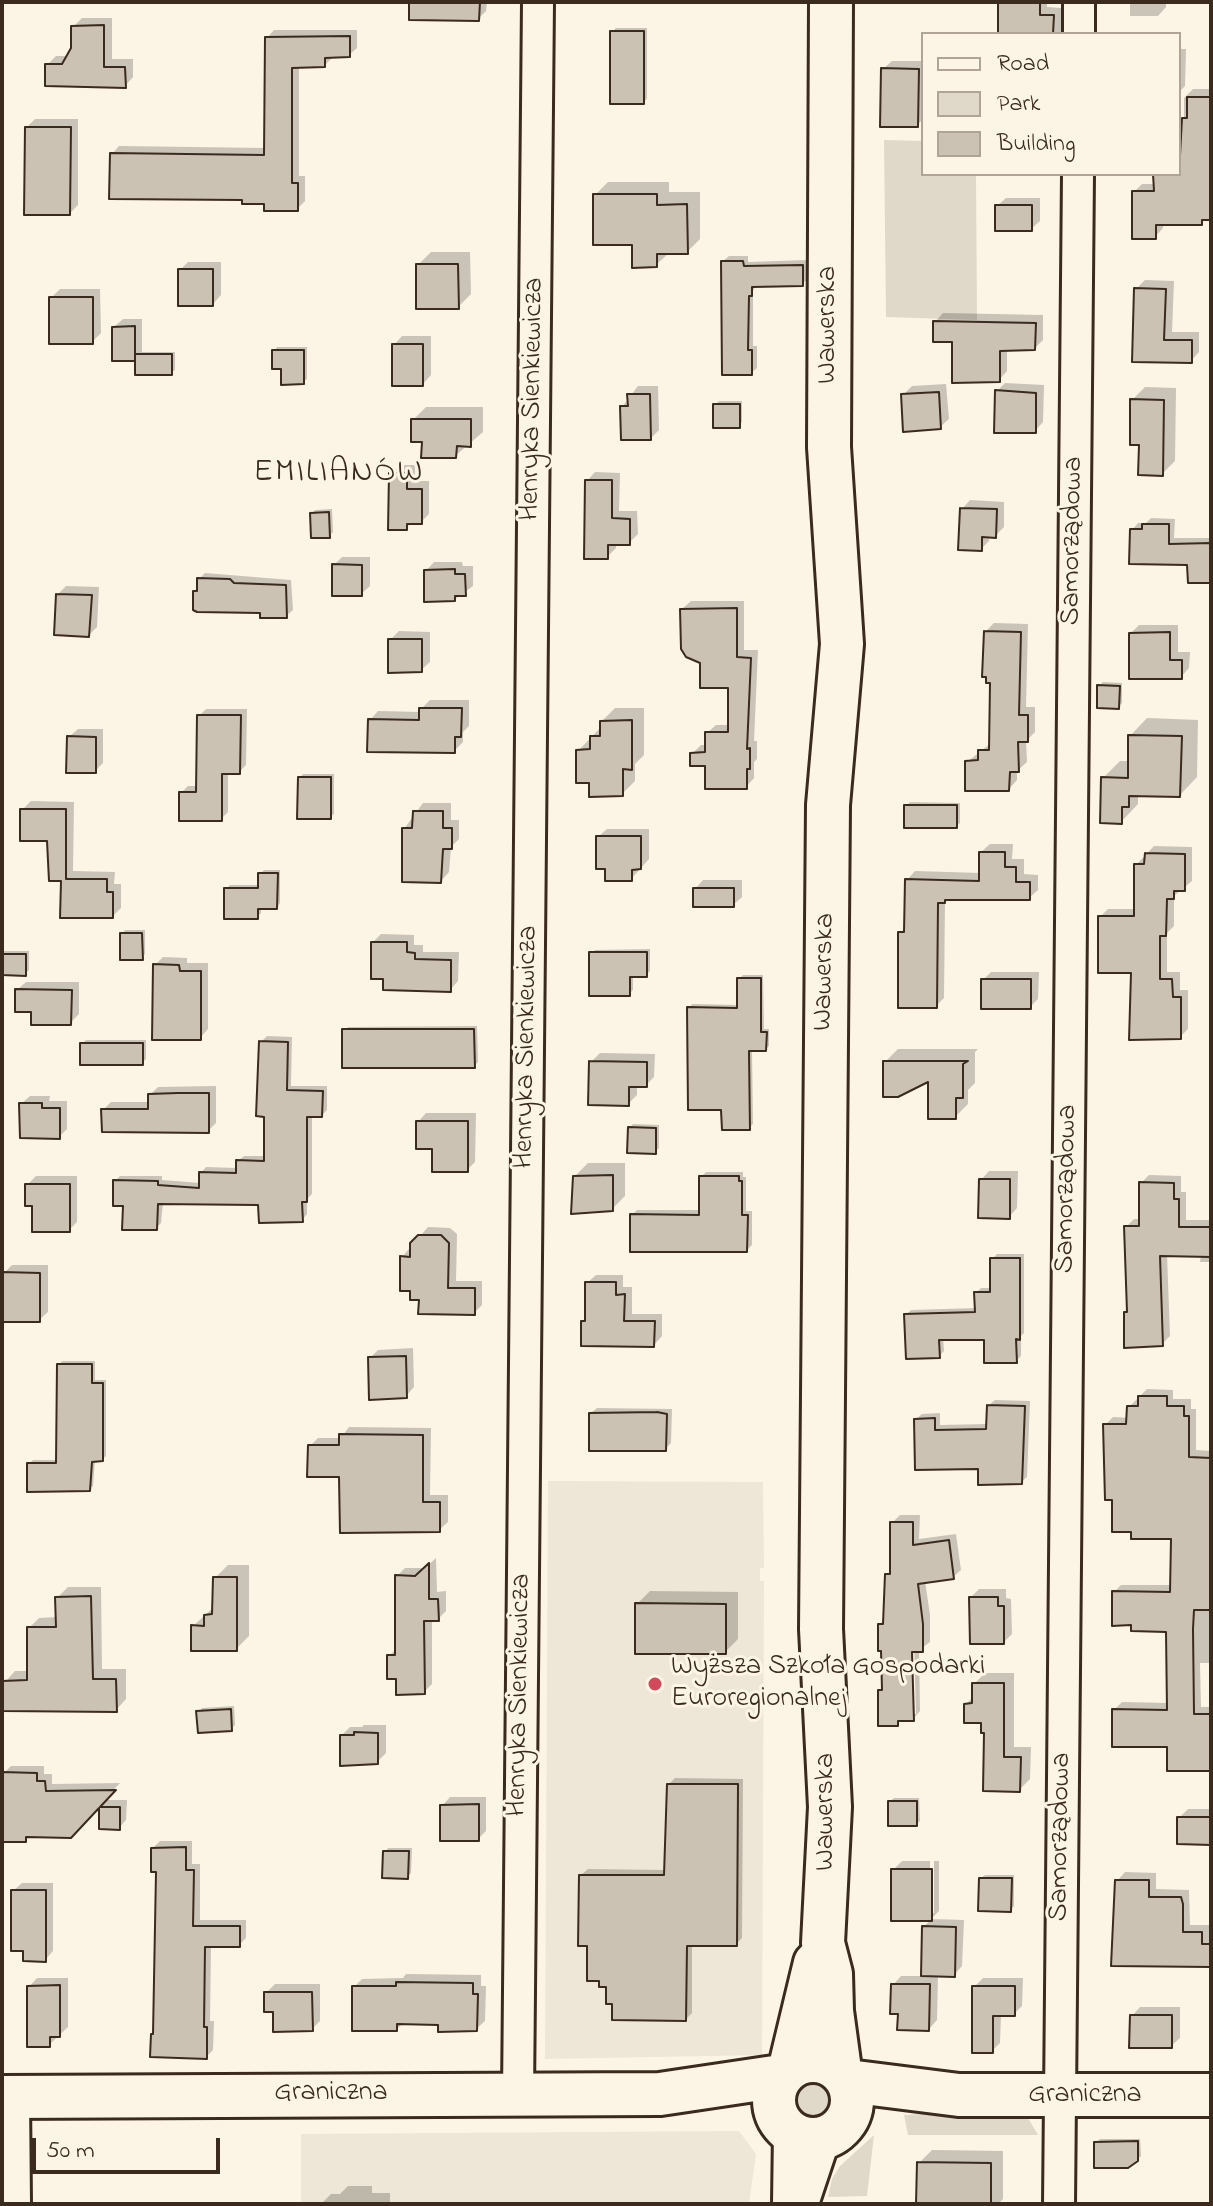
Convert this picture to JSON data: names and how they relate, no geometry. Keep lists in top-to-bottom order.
{
  "streets": {
    "street": [
      "Wawerska",
      "Henryka Sienkiewicza",
      "Samorządowa",
      "Graniczna"
    ]
  },
  "crossings": [
    ["Wawerska", "Graniczna"],
    ["Henryka Sienkiewicza", "Graniczna"],
    ["Samorządowa", "Graniczna"]
  ],
  "districts": ["EMILIANÓW"],
  "places": ["Wyższa Szkoła Gospodarki Euroregionalnej"],
  "legend": ["Road", "Park", "Building"],
  "scale_bar": "50 m"
}
